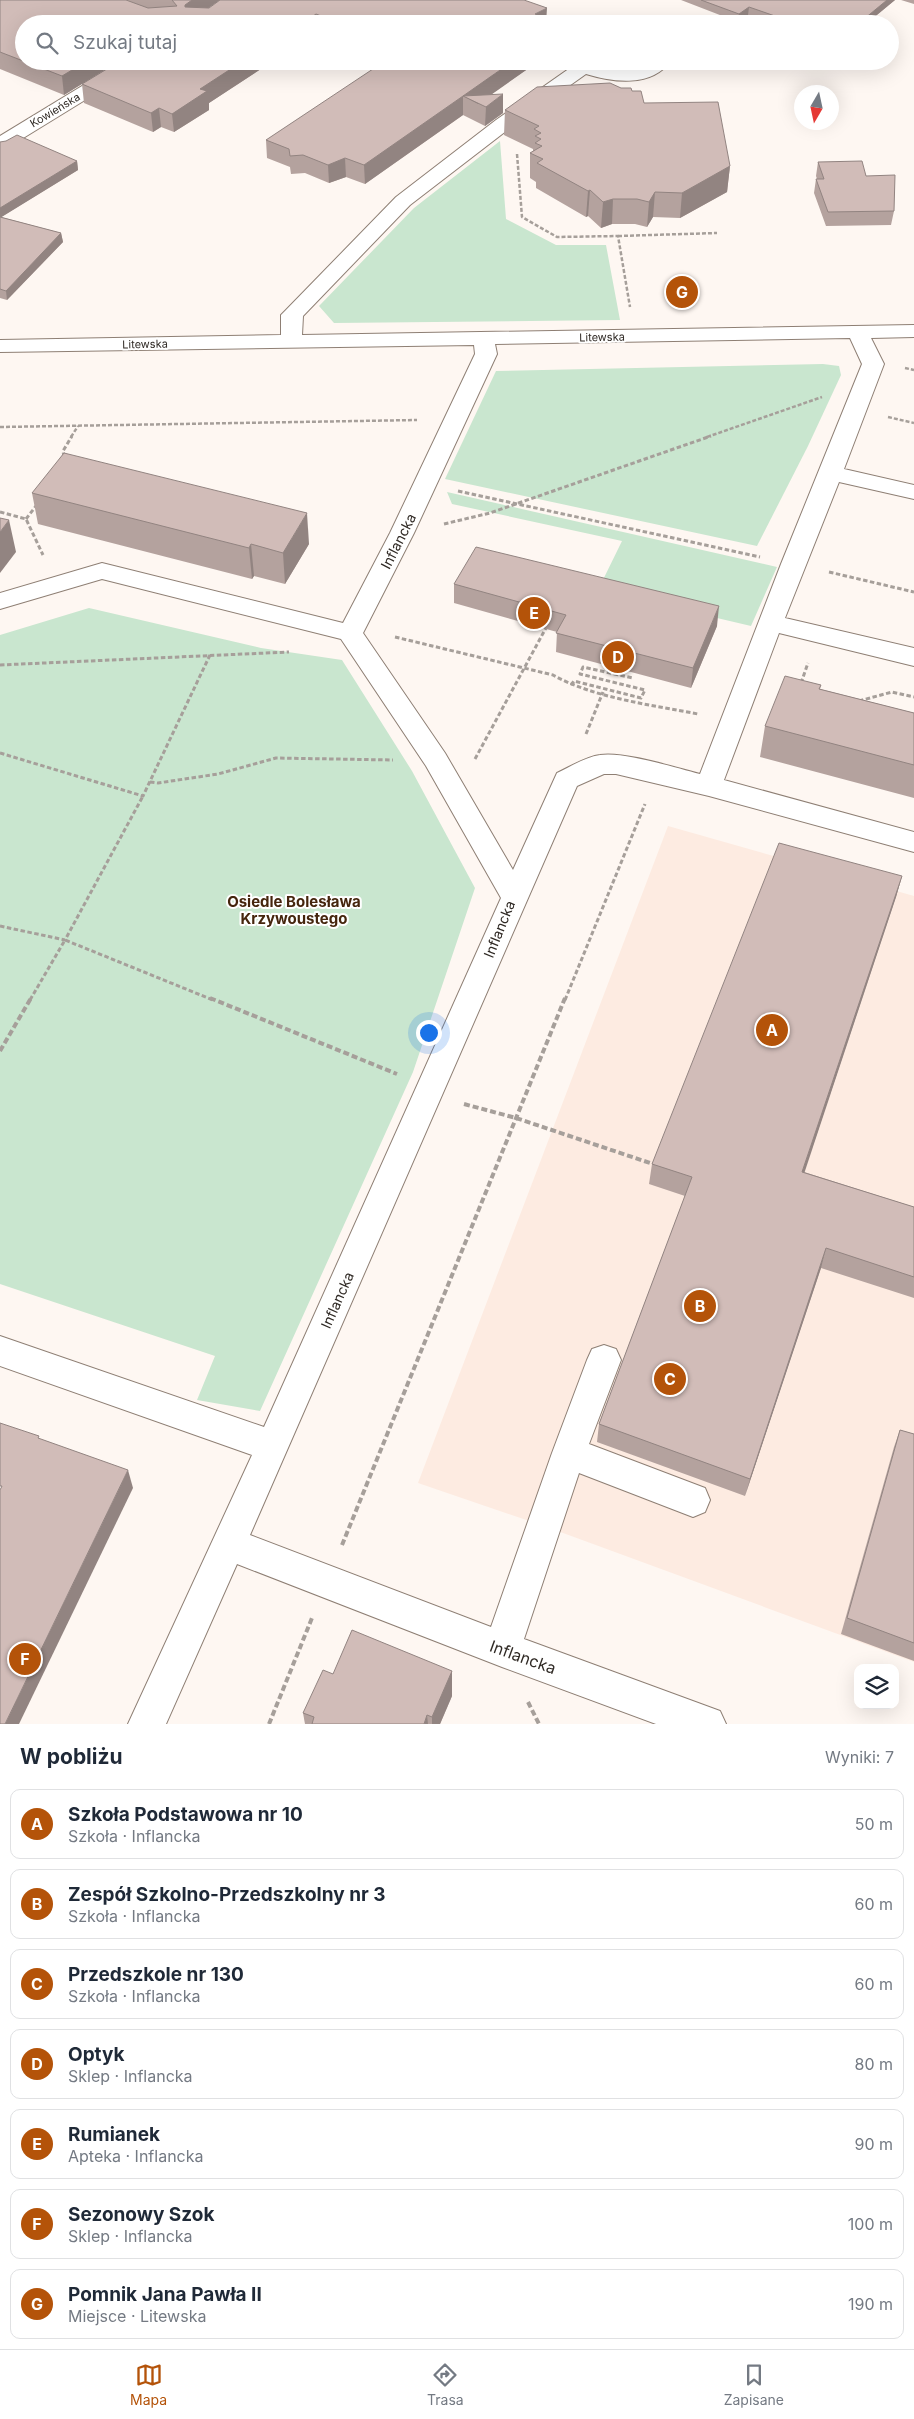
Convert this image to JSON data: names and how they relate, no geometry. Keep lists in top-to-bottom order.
{
  "streets": {
    "street": ["Kowieńska", "Litewska", "Inflancka"]
  },
  "crossings": [
    ["Litewska", "Inflancka"]
  ],
  "districts": ["Osiedle Bolesława Krzywoustego"],
  "north": "bottom",
  "page": {
    "search": "Szukaj tutaj",
    "pins": [
      "G",
      "E",
      "D",
      "A",
      "B",
      "C",
      "F"
    ],
    "heading": ["W pobliżu", "Wyniki: 7"],
    "list": [
      {
        "mark": "A",
        "name": "Szkoła Podstawowa nr 10",
        "note": "Szkoła · Inflancka",
        "value": "50 m"
      },
      {
        "mark": "B",
        "name": "Zespół Szkolno-Przedszkolny nr 3",
        "note": "Szkoła · Inflancka",
        "value": "60 m"
      },
      {
        "mark": "C",
        "name": "Przedszkole nr 130",
        "note": "Szkoła · Inflancka",
        "value": "60 m"
      },
      {
        "mark": "D",
        "name": "Optyk",
        "note": "Sklep · Inflancka",
        "value": "80 m"
      },
      {
        "mark": "E",
        "name": "Rumianek",
        "note": "Apteka · Inflancka",
        "value": "90 m"
      },
      {
        "mark": "F",
        "name": "Sezonowy Szok",
        "note": "Sklep · Inflancka",
        "value": "100 m"
      },
      {
        "mark": "G",
        "name": "Pomnik Jana Pawła II",
        "note": "Miejsce · Litewska",
        "value": "190 m"
      }
    ],
    "nav": ["Mapa", "Trasa", "Zapisane"]
  }
}
